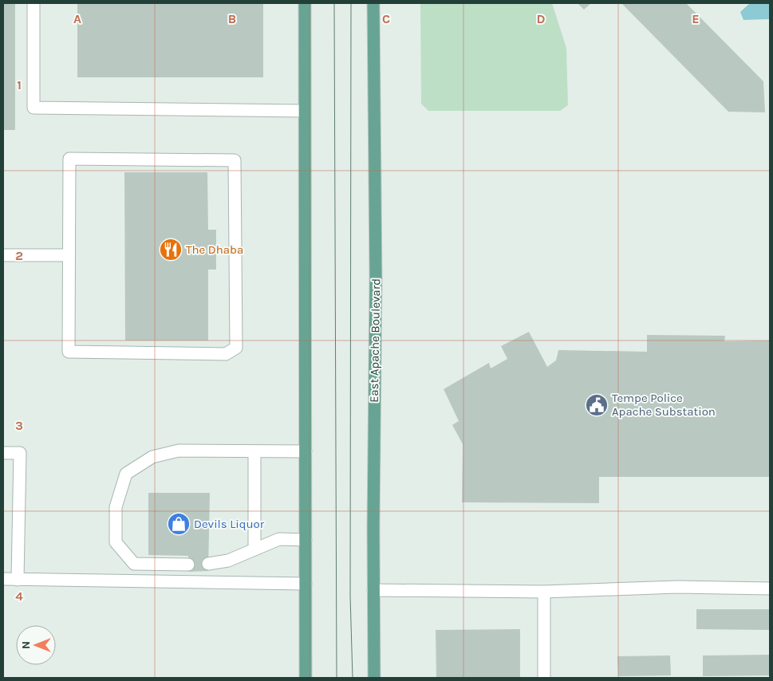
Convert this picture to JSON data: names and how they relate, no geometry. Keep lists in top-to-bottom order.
{
  "streets": {
    "main road": ["East Apache Boulevard"]
  },
  "places": {
    "restaurant": ["The Dhaba"],
    "public building": ["Tempe Police Apache Substation"],
    "shop": ["Devils Liquor"]
  },
  "north": "left",
  "grid": {
    "columns": [
      "A",
      "B",
      "C",
      "D",
      "E"
    ],
    "rows": [
      "1",
      "2",
      "3",
      "4"
    ]
  }
}
